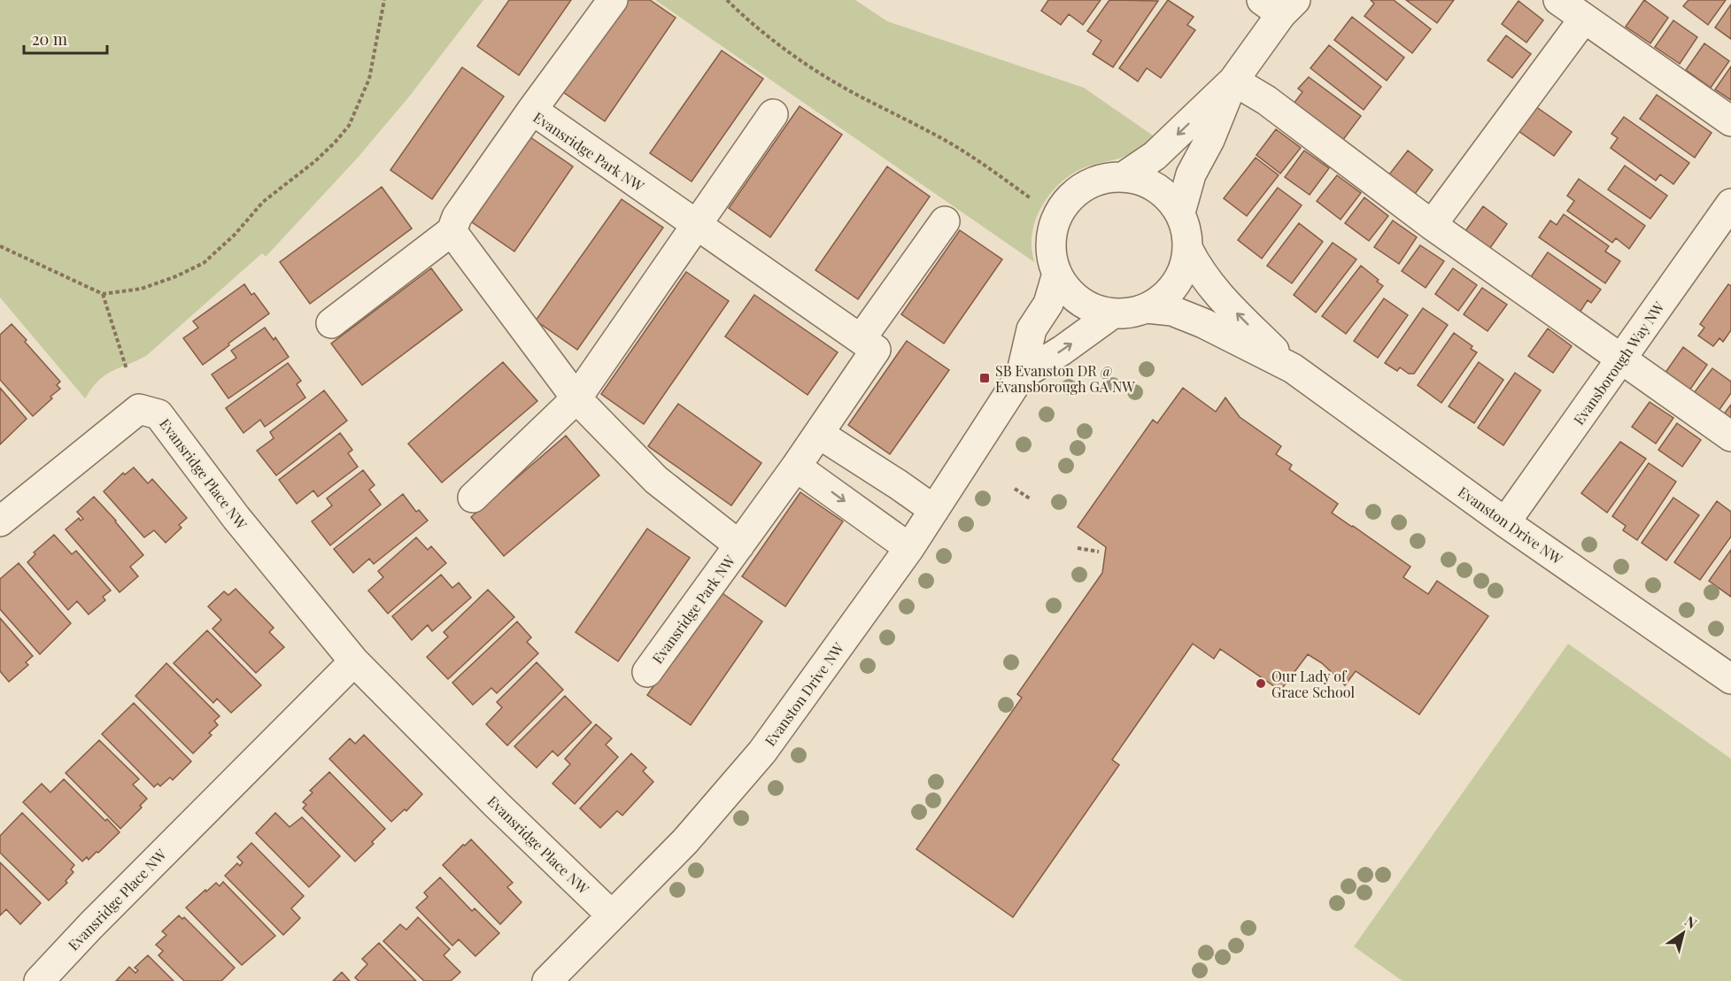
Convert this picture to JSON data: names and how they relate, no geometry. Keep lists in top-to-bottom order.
{
  "streets": {
    "street": [
      "Evansridge Park NW",
      "Evansborough Way NW",
      "Evansridge Place NW",
      "Evanston Drive NW"
    ]
  },
  "crossings": [
    ["Evansborough Way NW", "Evanston Drive NW"],
    ["Evansridge Place NW", "Evanston Drive NW"]
  ],
  "places": {
    "transit": ["SB Evanston DR @ Evansborough GA NW"],
    "other": ["Our Lady of Grace School"]
  },
  "scale_bar": "20 m",
  "north": "top right"
}
